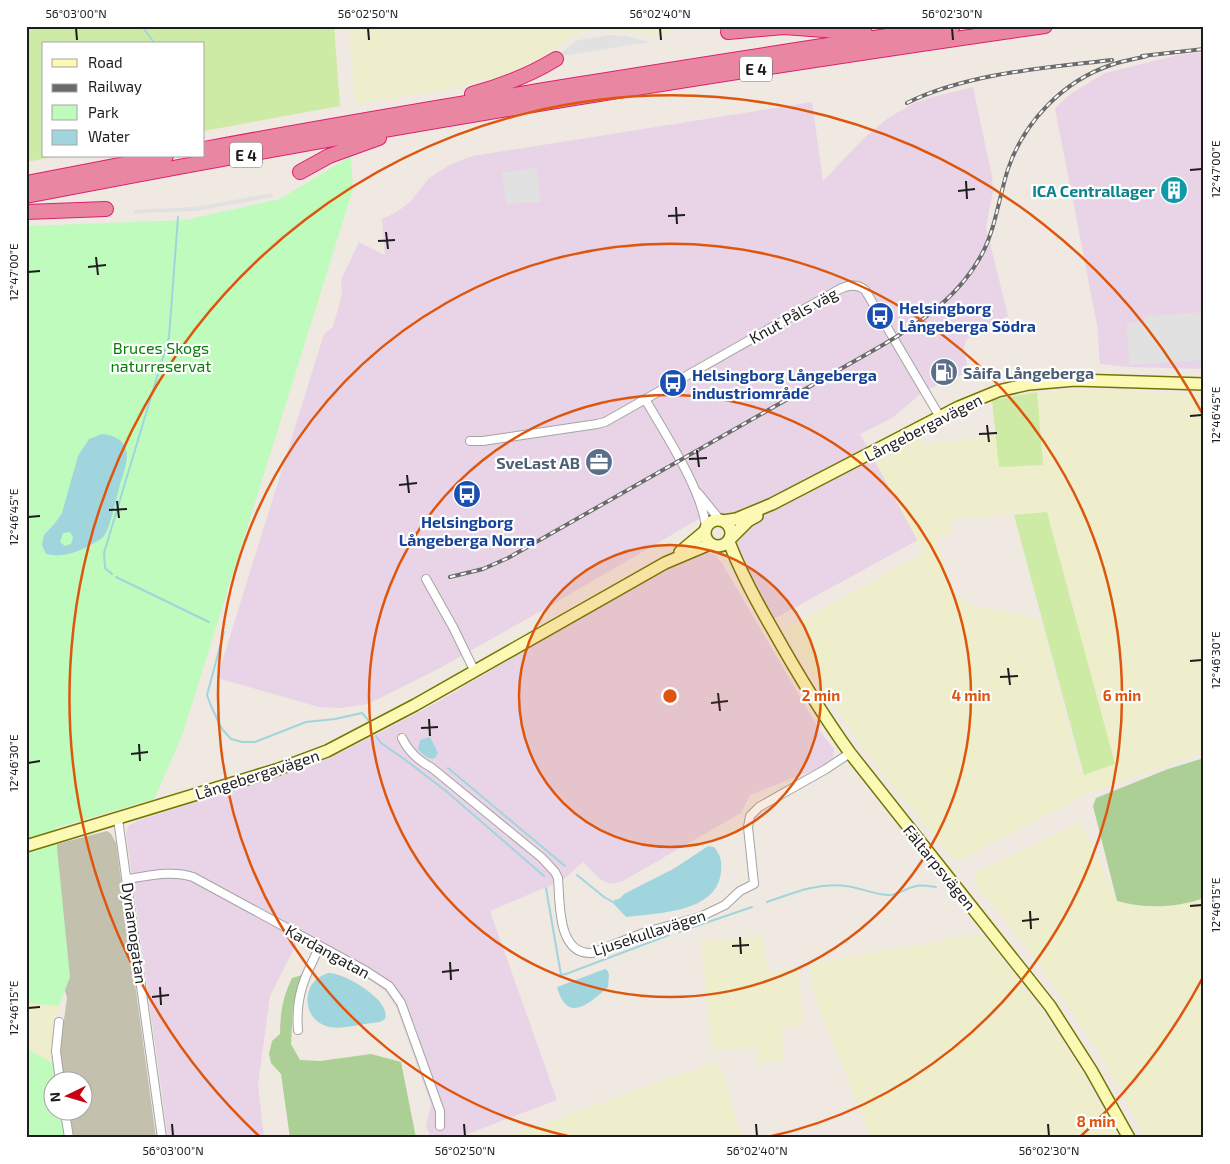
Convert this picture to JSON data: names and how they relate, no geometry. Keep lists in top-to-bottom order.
{
  "streets": {
    "highway": ["E 4"],
    "street": [
      "Knut Påls väg",
      "Långebergavägen",
      "Fältarpsvägen",
      "Ljusekullavägen",
      "Dynamogatan",
      "Kardangatan"
    ]
  },
  "crossings": [
    ["Knut Påls väg", "Långebergavägen"],
    ["Långebergavägen", "Fältarpsvägen"],
    ["Långebergavägen", "Dynamogatan"],
    ["Fältarpsvägen", "Ljusekullavägen"],
    ["Dynamogatan", "Kardangatan"]
  ],
  "parks": ["Bruces Skogs naturreservat"],
  "places": {
    "building": ["ICA Centrallager"],
    "bus stop": ["Helsingborg Långeberga Södra", "Helsingborg Långeberga industriområde", "Helsingborg Långeberga Norra"],
    "fuel station": ["Såifa Långeberga"],
    "office": ["SveLast AB"]
  },
  "legend": [
    "Road",
    "Railway",
    "Park",
    "Water"
  ],
  "north": "left",
  "coordinates": [
    "56°03'00\"N",
    "56°02'50\"N",
    "56°02'40\"N",
    "56°02'30\"N",
    "12°47'00\"E",
    "12°46'45\"E",
    "12°46'30\"E",
    "12°46'15\"E"
  ],
  "rings": [
    "2 min",
    "4 min",
    "6 min",
    "8 min"
  ]
}
